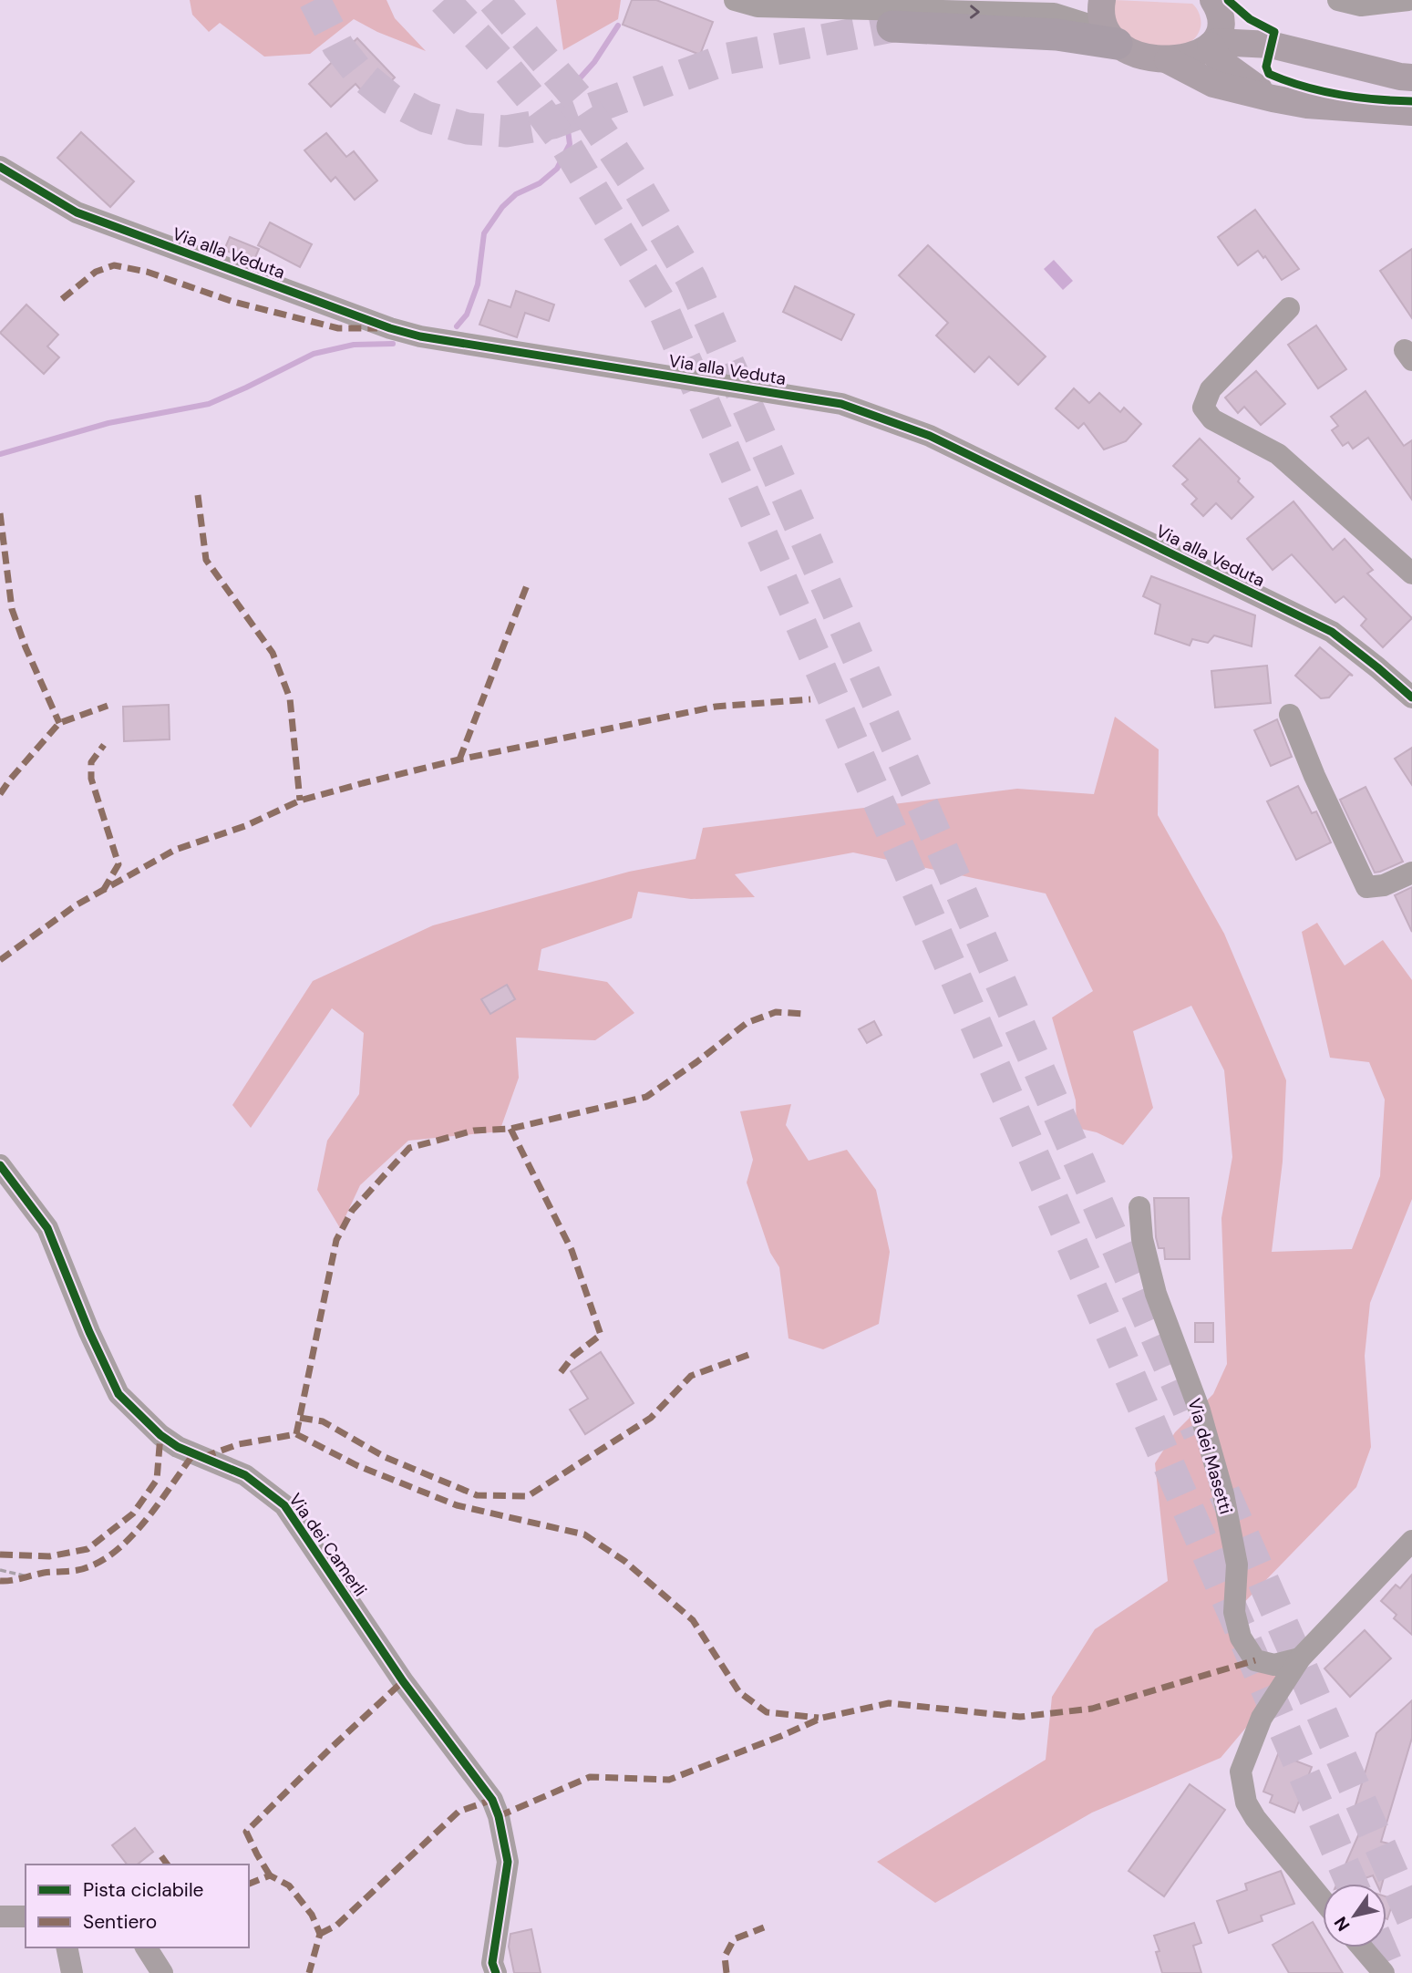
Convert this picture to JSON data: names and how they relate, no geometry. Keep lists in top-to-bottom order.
{
  "streets": {
    "street": ["Via alla Veduta", "Via dei Masetti", "Via dei Camerli"]
  },
  "legend": ["Pista ciclabile", "Sentiero"],
  "north": "bottom left"
}
